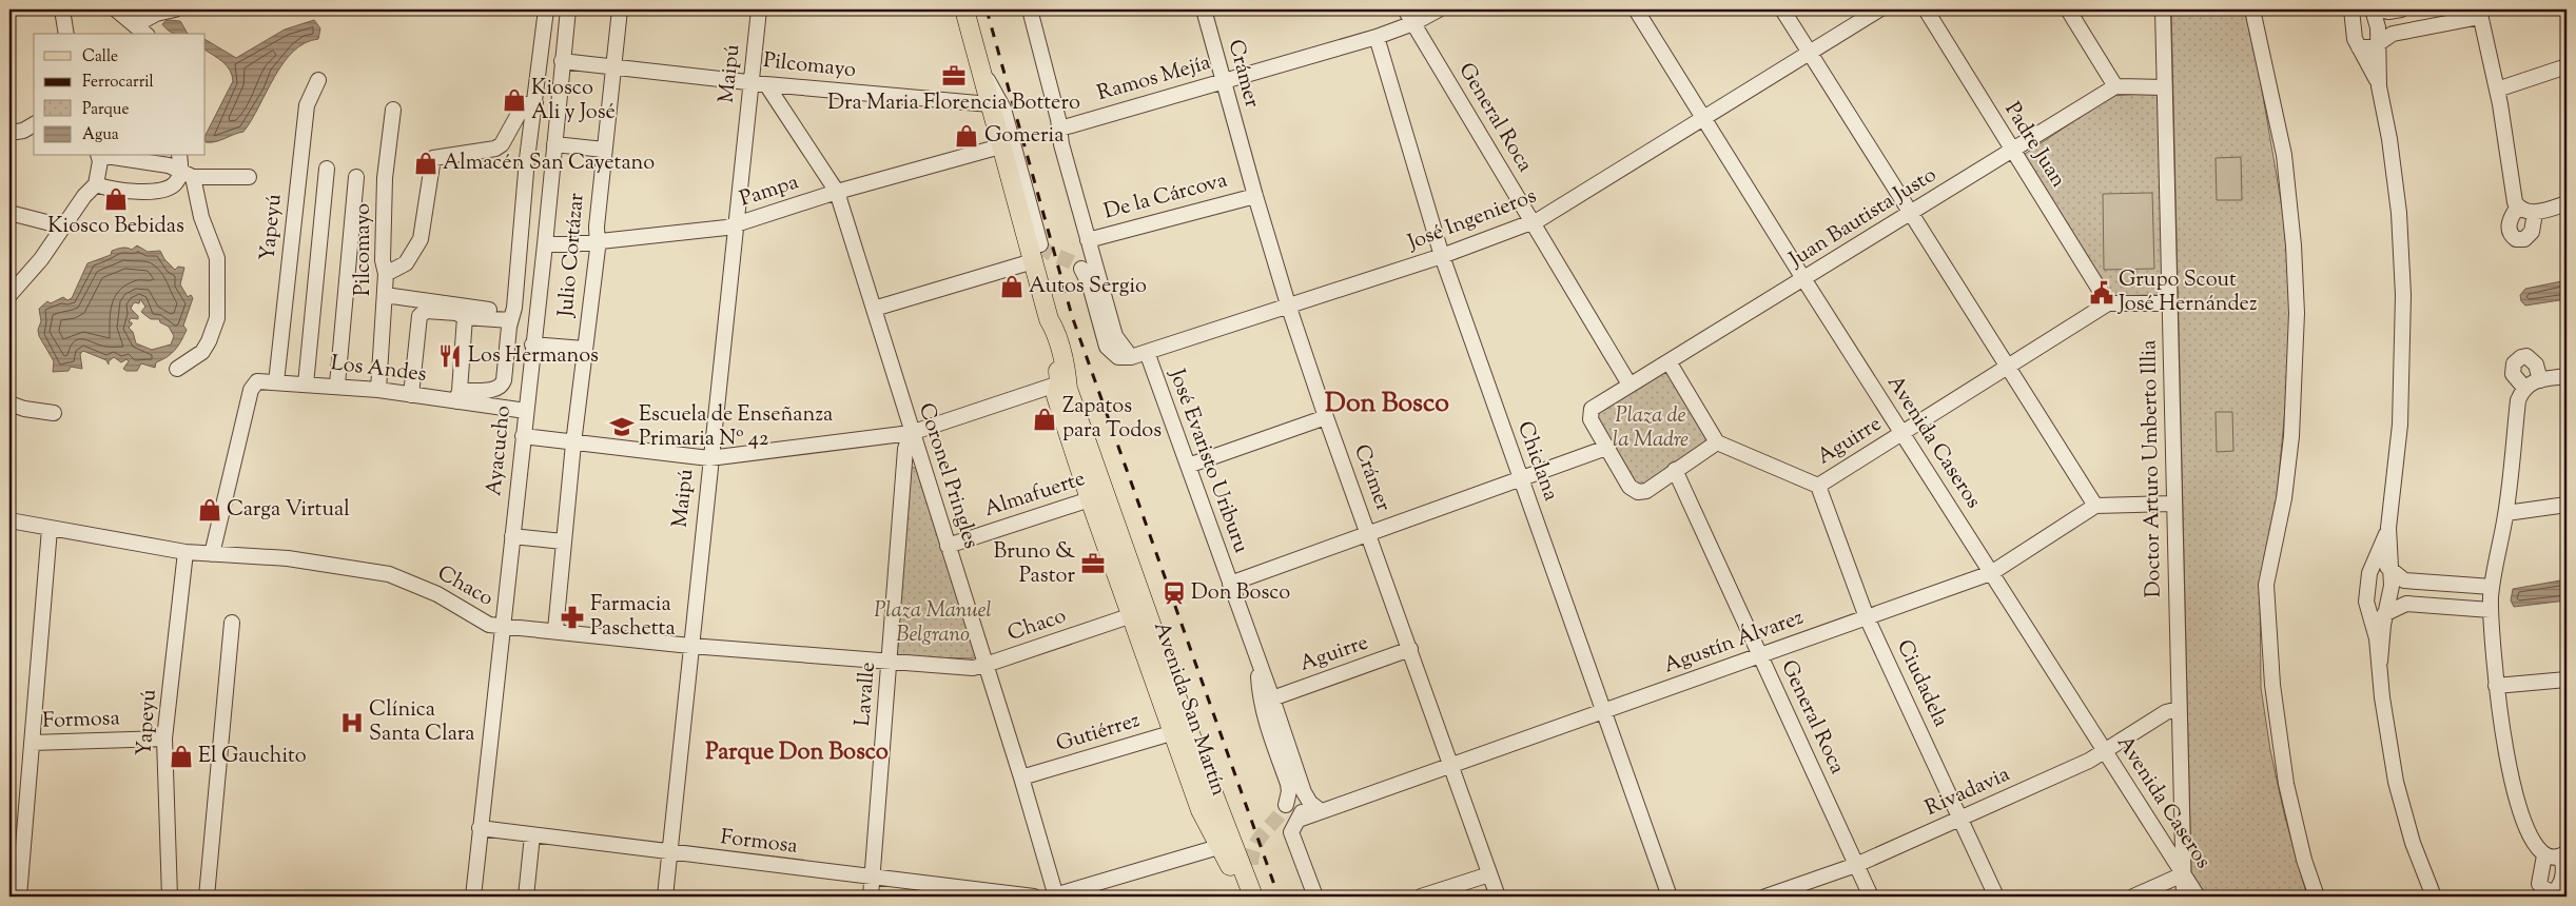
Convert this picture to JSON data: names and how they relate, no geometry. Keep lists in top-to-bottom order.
{
  "streets": {
    "main road": ["Avenida San Martín"],
    "street": [
      "Pilcomayo",
      "Maipú",
      "Crámer",
      "Ramos Mejía",
      "General Roca",
      "Padre Juan",
      "Pampa",
      "De la Cárcova",
      "Juan Bautista Justo",
      "José Ingenieros",
      "Yapeyú",
      "Julio Cortázar",
      "Los Andes",
      "Aguirre",
      "Avenida Caseros",
      "Ayacucho",
      "José Evaristo Uriburu",
      "Chiclana",
      "Doctor Arturo Umberto Illia",
      "Coronel Pringles",
      "Almafuerte",
      "Chaco",
      "Agustín Álvarez",
      "Ciudadela",
      "Lavalle",
      "Formosa",
      "Gutiérrez",
      "Rivadavia"
    ]
  },
  "crossings": [
    ["Pilcomayo", "Maipú"],
    ["Pilcomayo", "Julio Cortázar"],
    ["Pilcomayo", "Los Andes"],
    ["Pilcomayo", "Ayacucho"],
    ["Pilcomayo", "Coronel Pringles"],
    ["Pilcomayo", "Avenida San Martín"],
    ["Maipú", "Pampa"],
    ["Maipú", "Chaco"],
    ["Maipú", "Formosa"],
    ["Crámer", "Ramos Mejía"],
    ["Crámer", "De la Cárcova"],
    ["Crámer", "José Ingenieros"],
    ["Crámer", "Aguirre"],
    ["Crámer", "Agustín Álvarez"],
    ["Ramos Mejía", "General Roca"],
    ["Ramos Mejía", "Chiclana"],
    ["General Roca", "Juan Bautista Justo"],
    ["General Roca", "José Ingenieros"],
    ["General Roca", "Agustín Álvarez"],
    ["General Roca", "Rivadavia"],
    ["Padre Juan", "Juan Bautista Justo"],
    ["Padre Juan", "Aguirre"],
    ["Pampa", "Julio Cortázar"],
    ["Pampa", "Ayacucho"],
    ["Pampa", "Coronel Pringles"],
    ["Pampa", "Avenida San Martín"],
    ["Juan Bautista Justo", "Avenida Caseros"],
    ["José Ingenieros", "Avenida Caseros"],
    ["José Ingenieros", "José Evaristo Uriburu"],
    ["José Ingenieros", "Chiclana"],
    ["Yapeyú", "Los Andes"],
    ["Yapeyú", "Chaco"],
    ["Yapeyú", "Formosa"],
    ["Julio Cortázar", "Chaco"],
    ["Los Andes", "Ayacucho"],
    ["Los Andes", "Chaco"],
    ["Aguirre", "Avenida Caseros"],
    ["Aguirre", "José Evaristo Uriburu"],
    ["Aguirre", "Ciudadela"],
    ["Avenida Caseros", "Doctor Arturo Umberto Illia"],
    ["Avenida Caseros", "Agustín Álvarez"],
    ["Avenida Caseros", "Rivadavia"],
    ["Ayacucho", "Chaco"],
    ["Ayacucho", "Formosa"],
    ["José Evaristo Uriburu", "Agustín Álvarez"],
    ["Chiclana", "Agustín Álvarez"],
    ["Doctor Arturo Umberto Illia", "Rivadavia"],
    ["Coronel Pringles", "Almafuerte"],
    ["Coronel Pringles", "Chaco"],
    ["Coronel Pringles", "Lavalle"],
    ["Coronel Pringles", "Gutiérrez"],
    ["Almafuerte", "Avenida San Martín"],
    ["Chaco", "Lavalle"],
    ["Chaco", "Avenida San Martín"],
    ["Agustín Álvarez", "Ciudadela"],
    ["Ciudadela", "Rivadavia"],
    ["Lavalle", "Formosa"],
    ["Avenida San Martín", "Gutiérrez"]
  ],
  "districts": ["Don Bosco", "Parque Don Bosco"],
  "parks": ["Plaza de la Madre", "Plaza Manuel Belgrano"],
  "places": {
    "office": ["Dra Maria Florencia Bottero", "Bruno & Pastor"],
    "shop": [
      "Kiosco Ali y José",
      "Gomeria",
      "Almacén San Cayetano",
      "Kiosco Bebidas",
      "Autos Sergio",
      "Zapatos para Todos",
      "Carga Virtual",
      "El Gauchito"
    ],
    "public building": ["Grupo Scout José Hernández"],
    "restaurant": ["Los Hermanos"],
    "school or university": ["Escuela de Enseñanza Primaria Nº 42"],
    "station": ["Don Bosco"],
    "pharmacy": ["Farmacia Paschetta"],
    "hospital": ["Clínica Santa Clara"]
  },
  "legend": [
    "Calle",
    "Ferrocarril",
    "Parque",
    "Agua"
  ]
}
